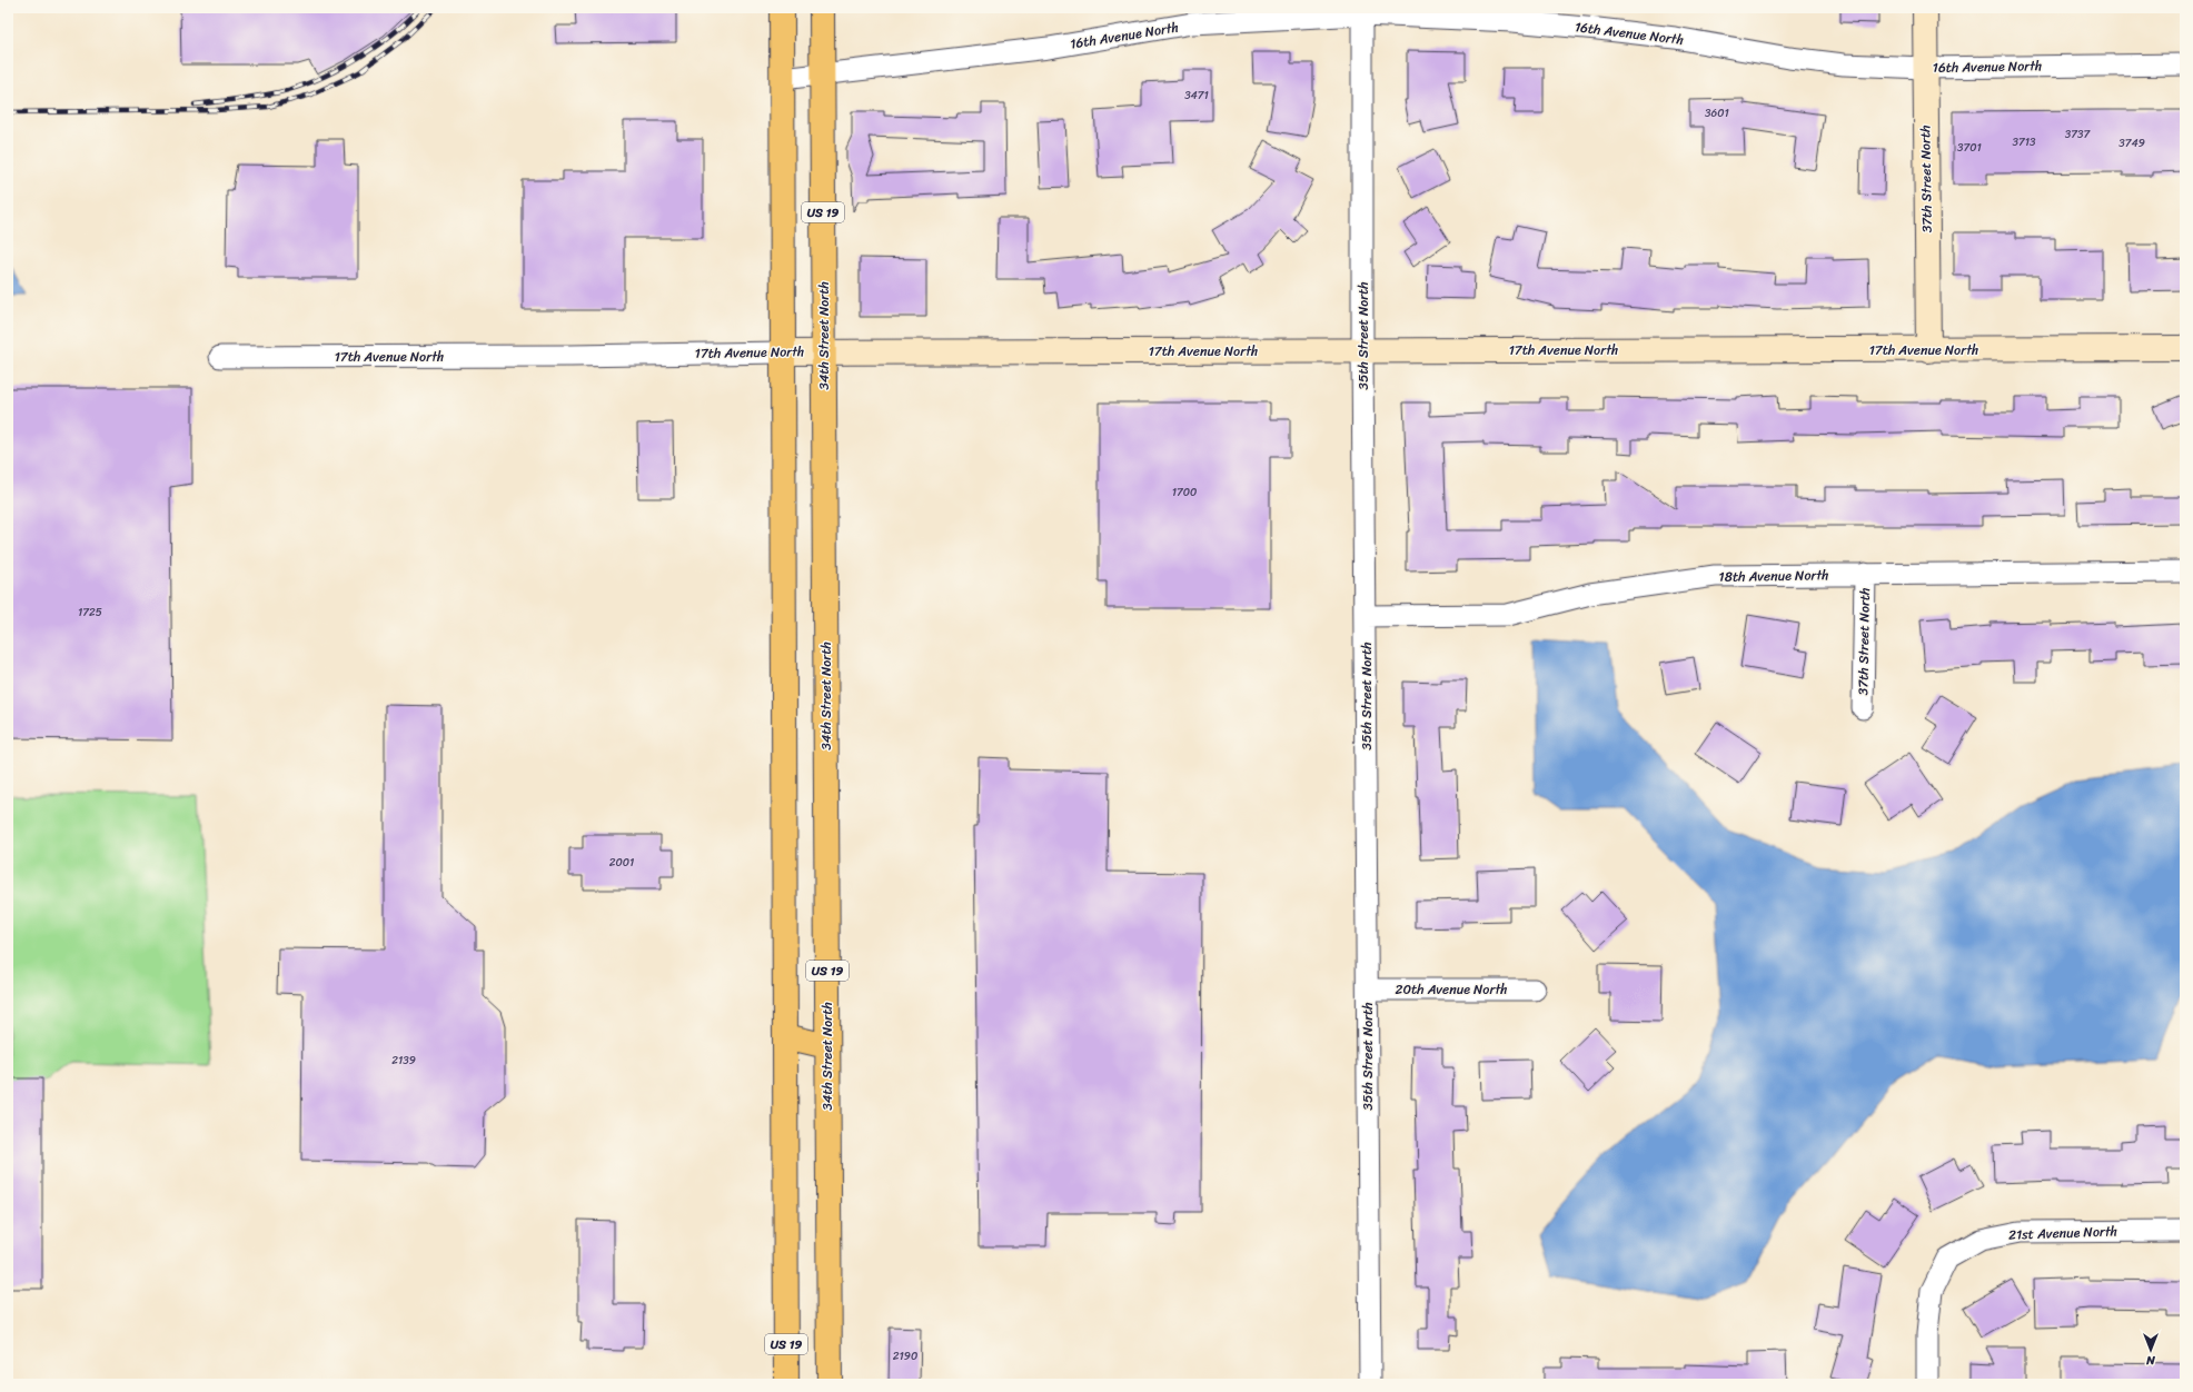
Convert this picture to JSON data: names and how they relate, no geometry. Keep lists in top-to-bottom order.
{
  "streets": {
    "highway": ["US 19", "34th Street North"],
    "street": [
      "16th Avenue North",
      "37th Street North",
      "35th Street North",
      "17th Avenue North",
      "18th Avenue North",
      "20th Avenue North",
      "21st Avenue North"
    ]
  },
  "crossings": [
    ["16th Avenue North", "37th Street North"],
    ["16th Avenue North", "US 19"],
    ["16th Avenue North", "34th Street North"],
    ["16th Avenue North", "35th Street North"],
    ["37th Street North", "17th Avenue North"],
    ["37th Street North", "18th Avenue North"],
    ["US 19", "17th Avenue North"],
    ["34th Street North", "17th Avenue North"],
    ["35th Street North", "17th Avenue North"],
    ["35th Street North", "18th Avenue North"],
    ["35th Street North", "20th Avenue North"]
  ],
  "house_numbers": [
    "3471",
    "3601",
    "3737",
    "3713",
    "3749",
    "3701",
    "1700",
    "1725",
    "2001",
    "2139",
    "2190"
  ],
  "north": "bottom"
}
